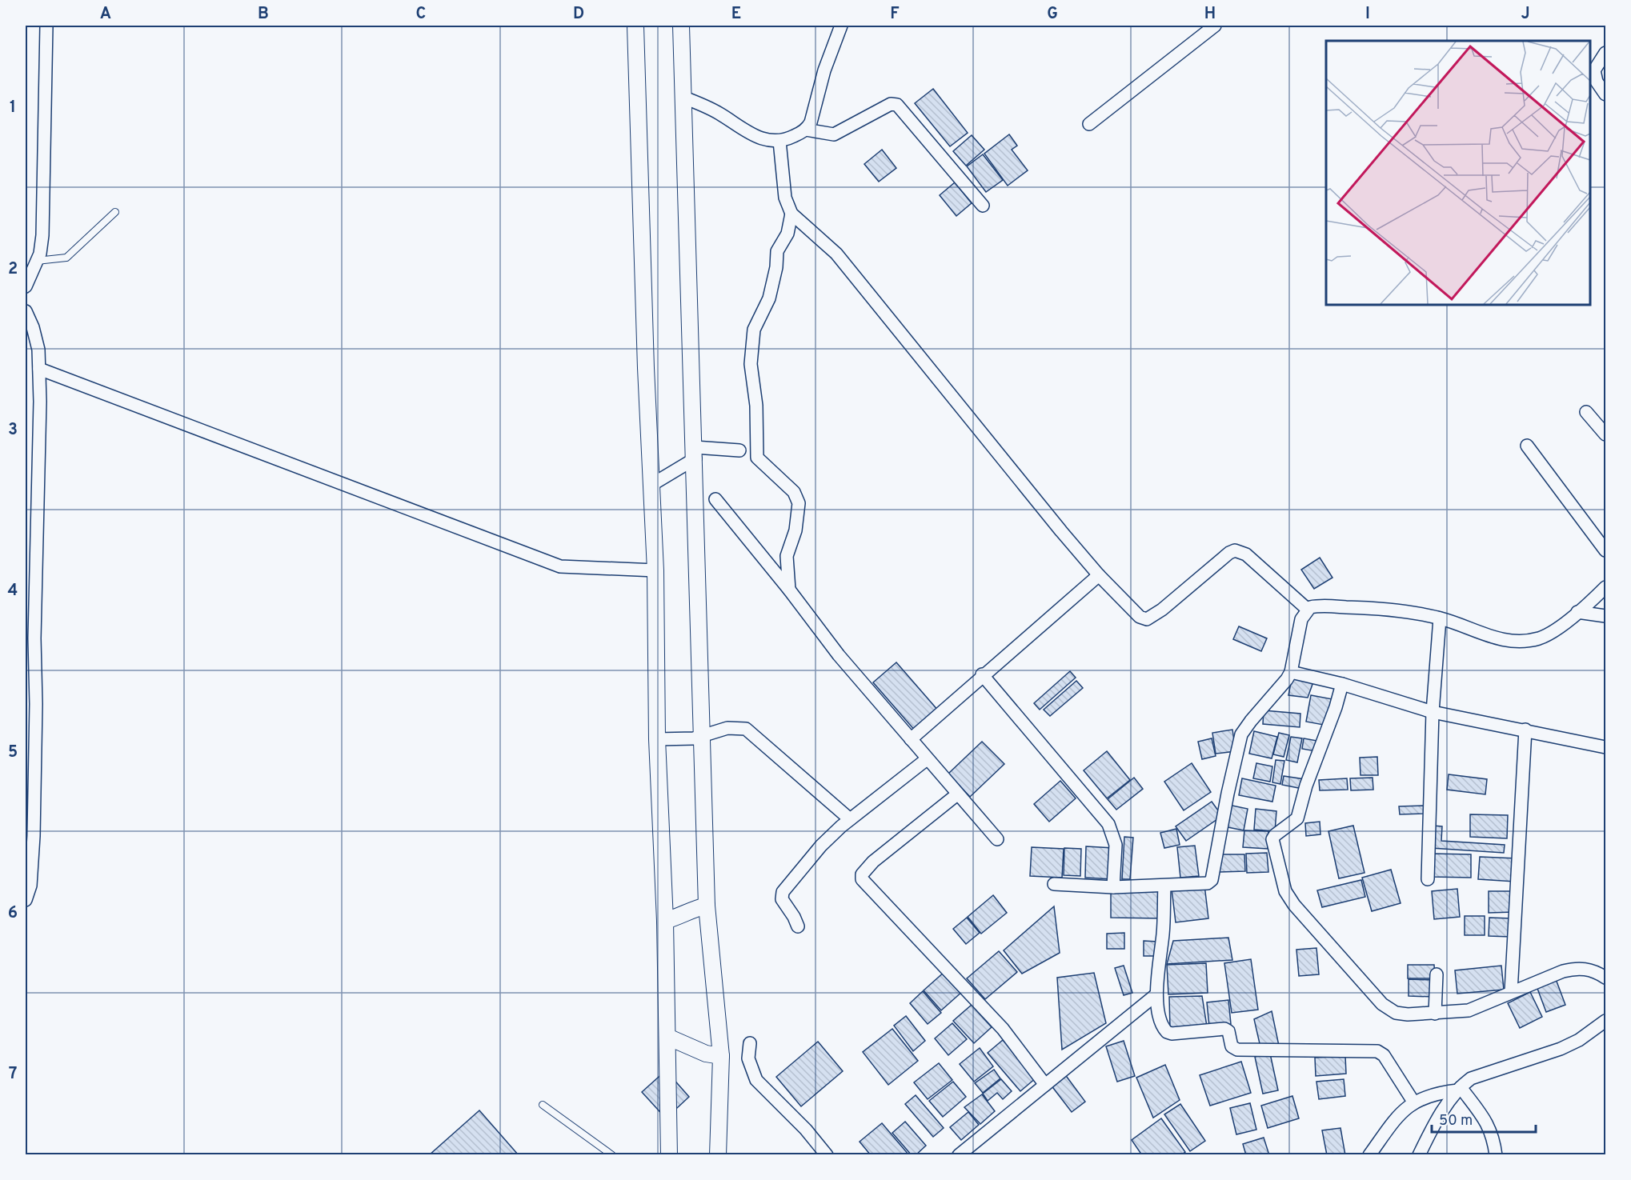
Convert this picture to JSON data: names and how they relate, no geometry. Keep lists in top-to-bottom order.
{
  "scale_bar": "50 m",
  "grid": {
    "columns": [
      "A",
      "B",
      "C",
      "D",
      "E",
      "F",
      "G",
      "H",
      "I",
      "J"
    ],
    "rows": [
      "1",
      "2",
      "3",
      "4",
      "5",
      "6",
      "7"
    ]
  }
}
